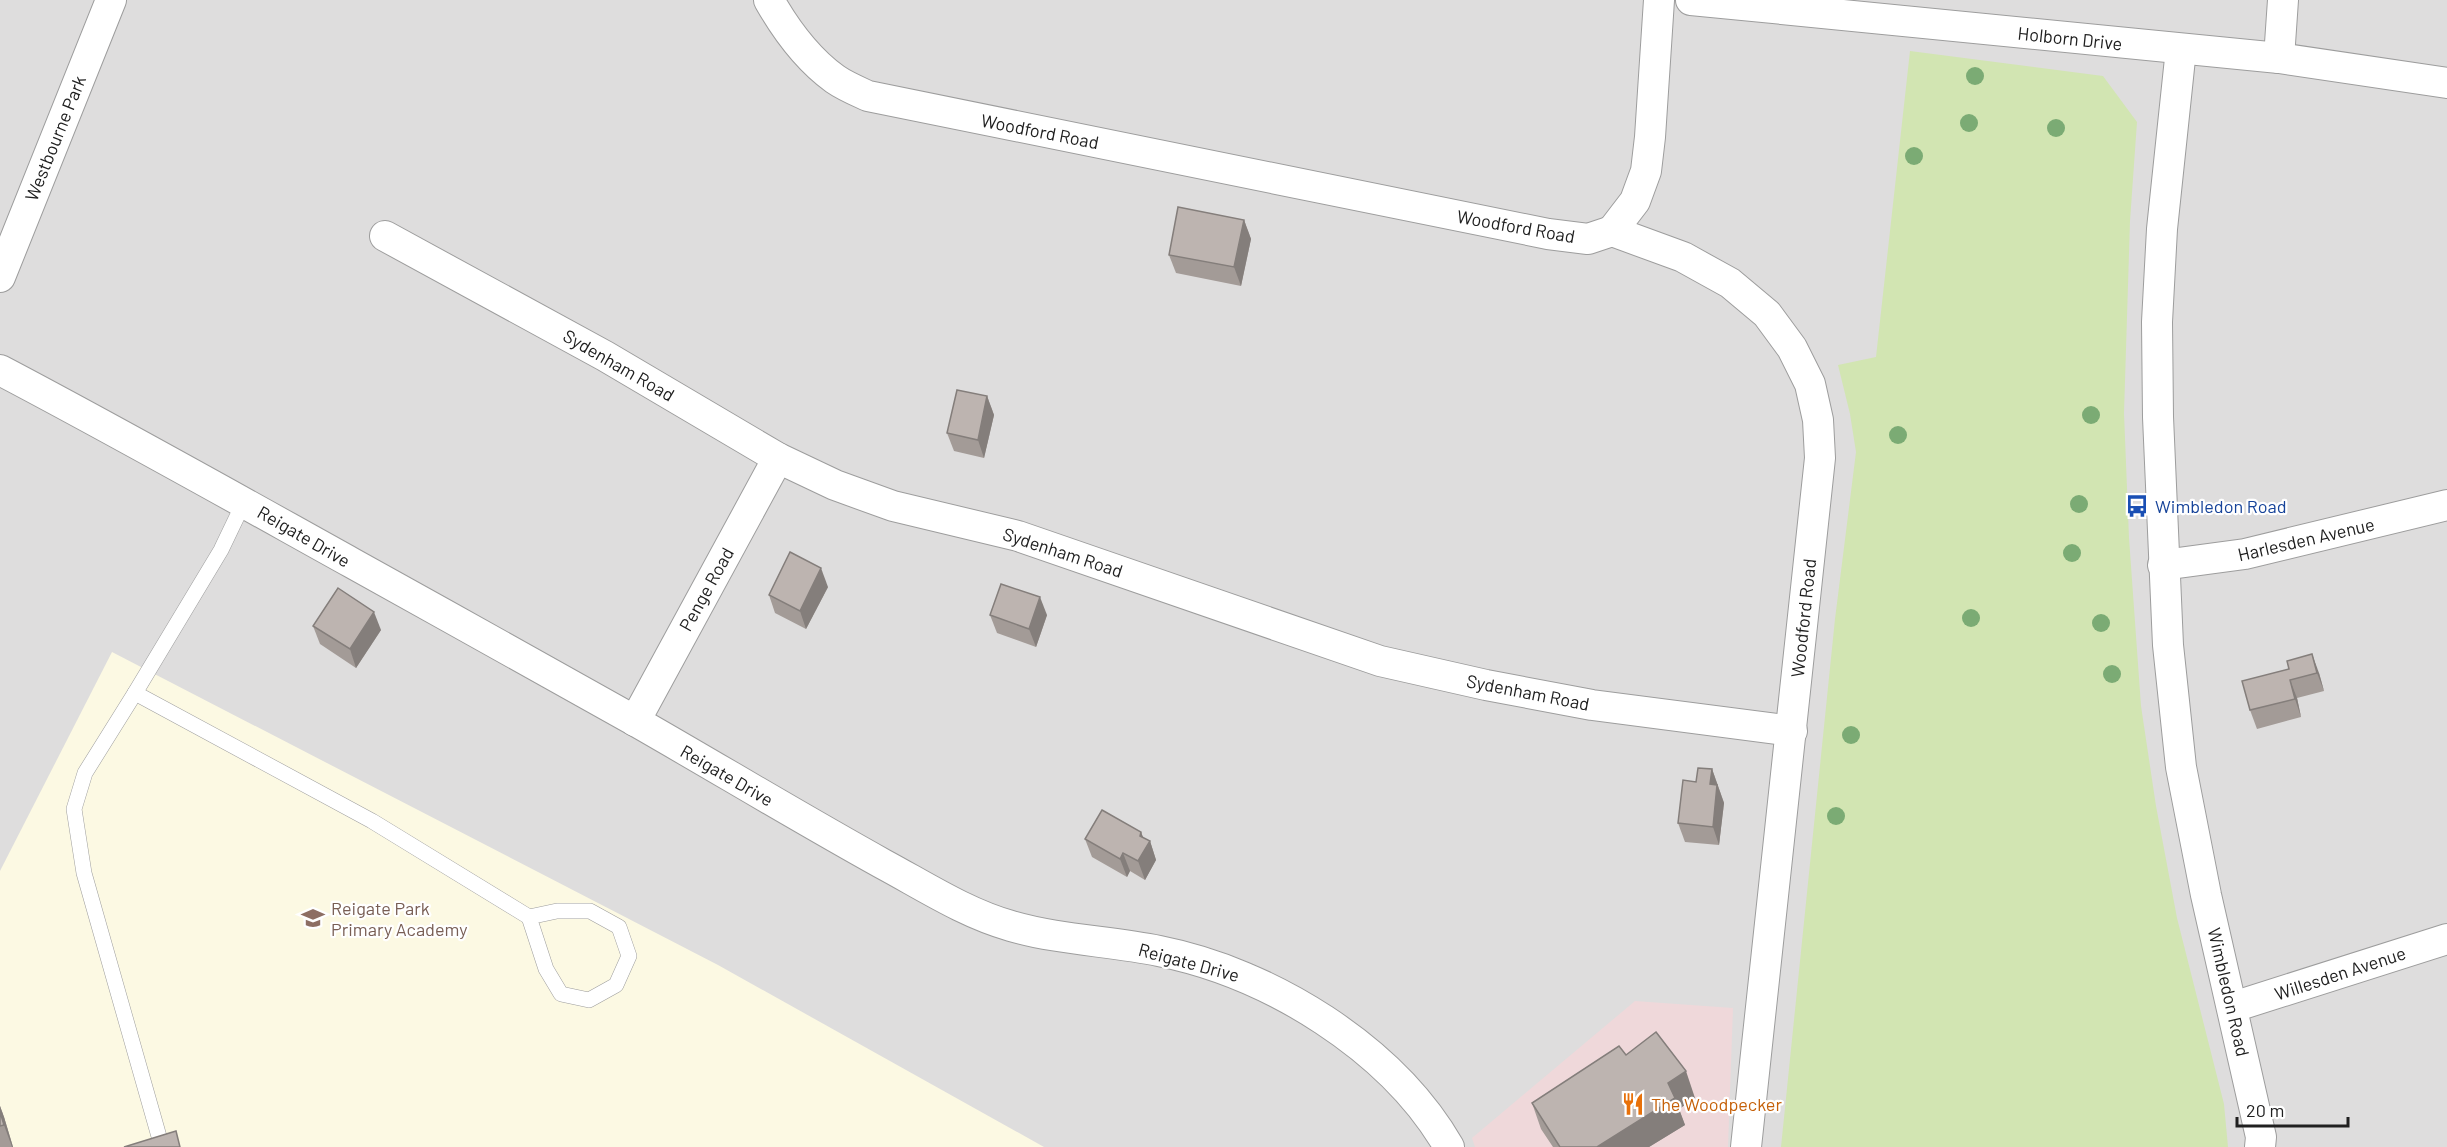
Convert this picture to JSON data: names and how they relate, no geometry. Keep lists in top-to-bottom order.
{
  "streets": {
    "street": [
      "Holborn Drive",
      "Woodford Road",
      "Westbourne Park",
      "Sydenham Road",
      "Reigate Drive",
      "Harlesden Avenue",
      "Penge Road",
      "Willesden Avenue",
      "Wimbledon Road"
    ]
  },
  "crossings": [
    ["Holborn Drive", "Wimbledon Road"],
    ["Woodford Road", "Sydenham Road"],
    ["Sydenham Road", "Penge Road"],
    ["Reigate Drive", "Penge Road"],
    ["Harlesden Avenue", "Wimbledon Road"],
    ["Willesden Avenue", "Wimbledon Road"]
  ],
  "places": {
    "bus stop": ["Wimbledon Road"],
    "school or university": ["Reigate Park Primary Academy"],
    "restaurant": ["The Woodpecker"]
  },
  "scale_bar": "20 m"
}
